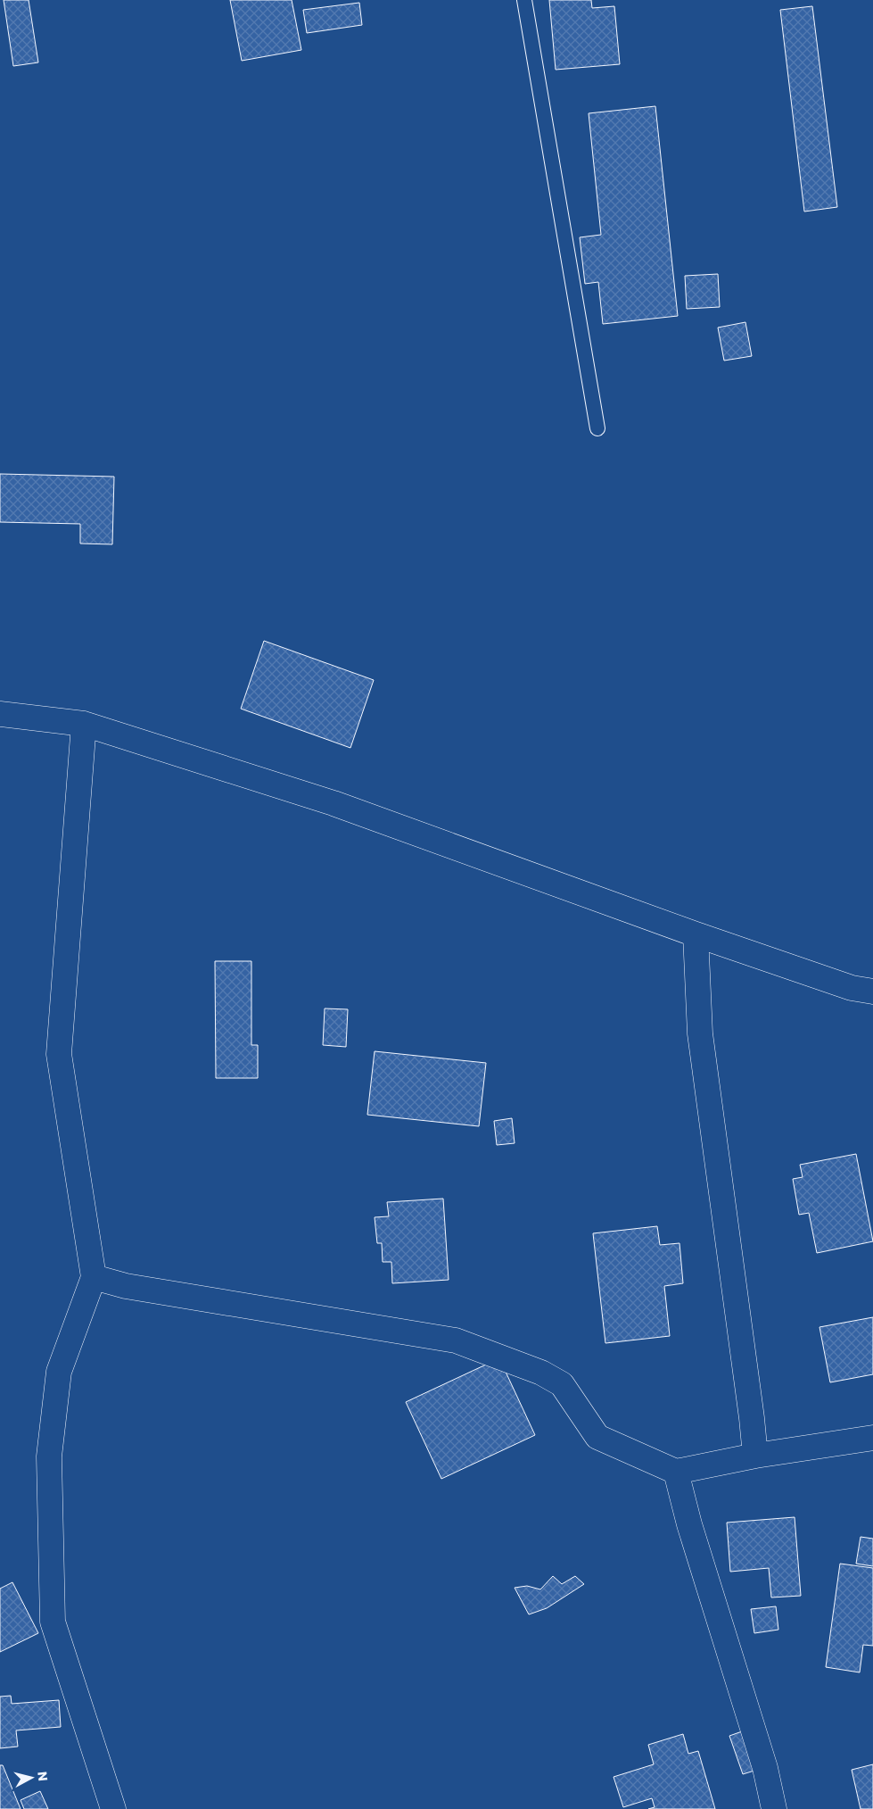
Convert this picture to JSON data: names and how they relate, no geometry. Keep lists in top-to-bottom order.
{
  "north": "right"
}
